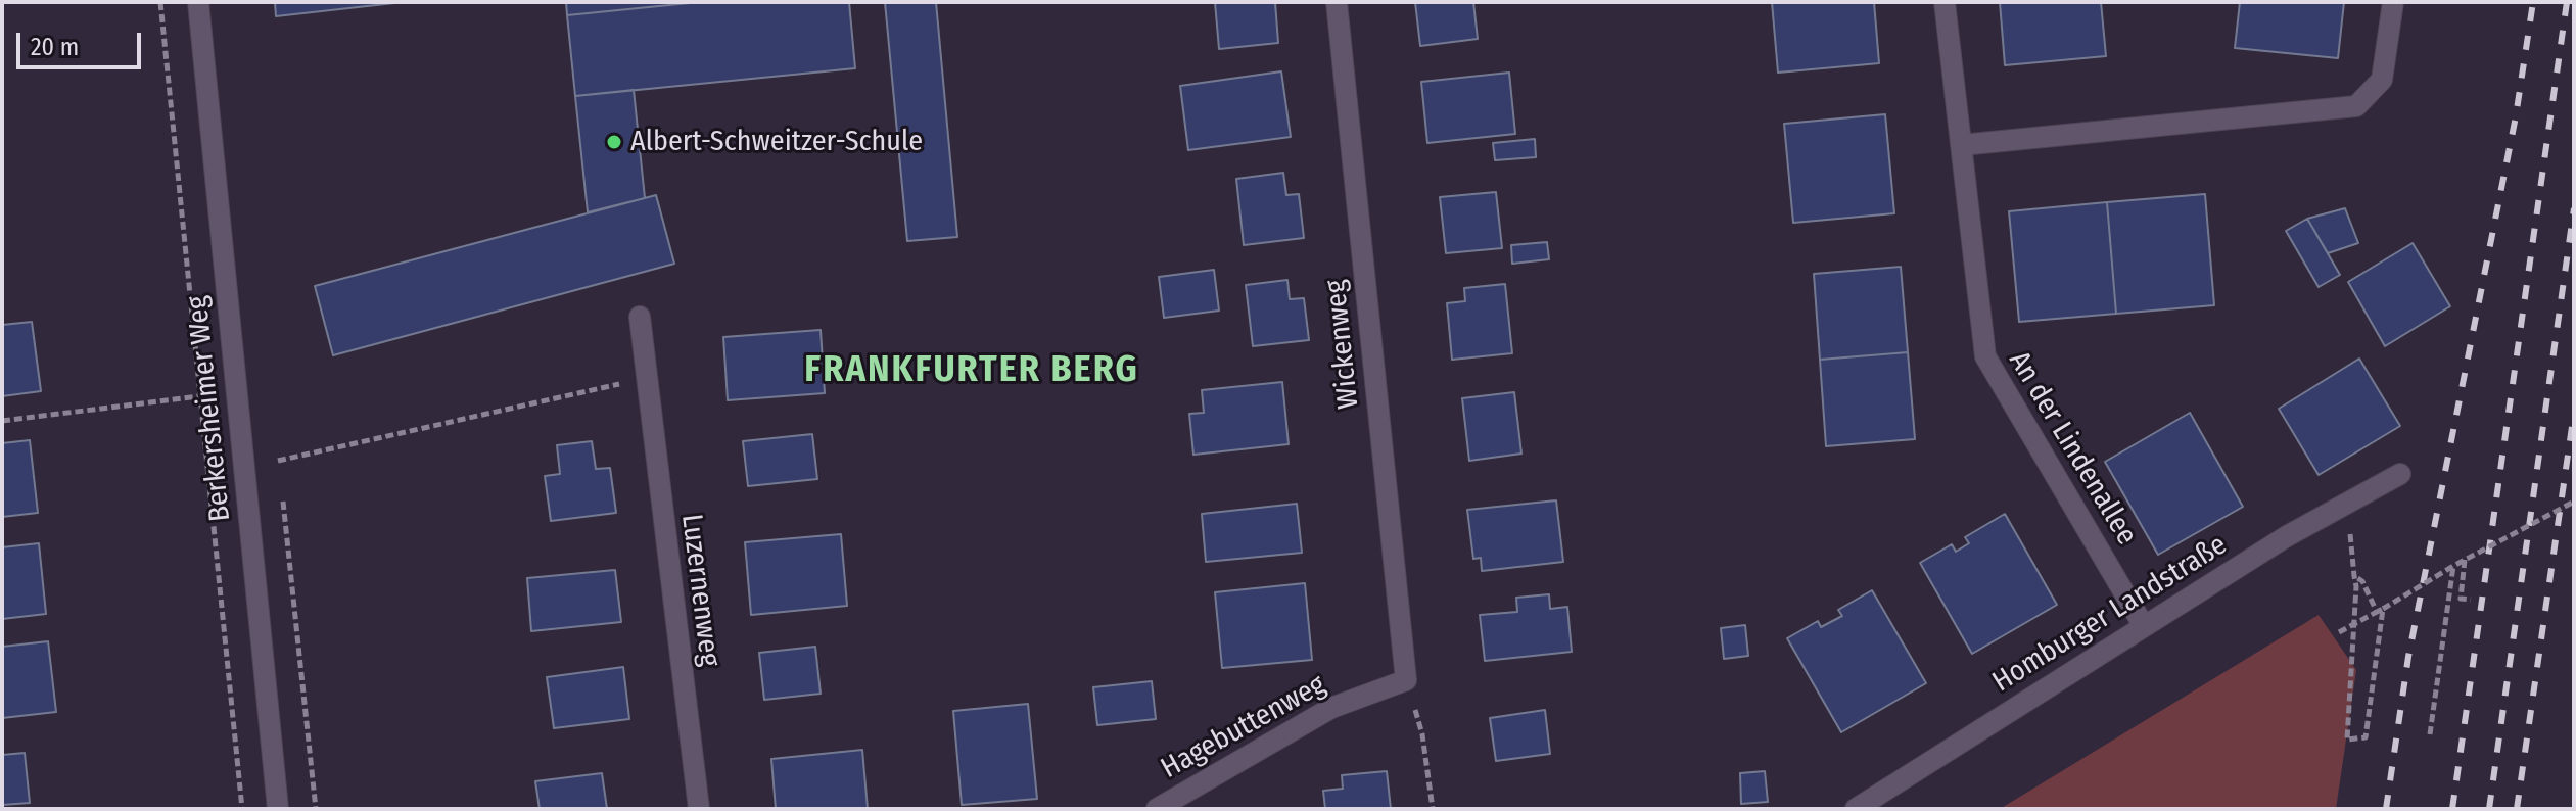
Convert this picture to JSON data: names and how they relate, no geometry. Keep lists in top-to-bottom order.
{
  "streets": {
    "street": [
      "Wickenweg",
      "Berkersheimer Weg",
      "An der Lindenallee",
      "Luzernenweg",
      "Homburger Landstraße",
      "Hagebuttenweg"
    ]
  },
  "crossings": [
    ["Wickenweg", "Hagebuttenweg"],
    ["An der Lindenallee", "Homburger Landstraße"]
  ],
  "districts": ["FRANKFURTER BERG"],
  "places": ["Albert-Schweitzer-Schule"],
  "scale_bar": "20 m"
}
